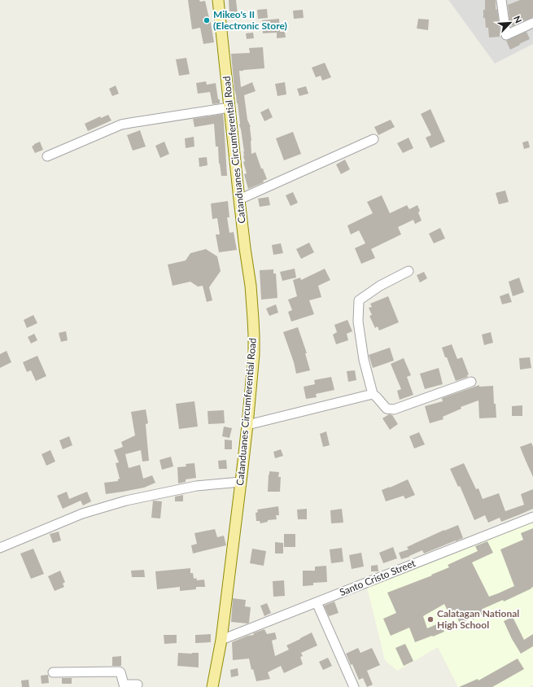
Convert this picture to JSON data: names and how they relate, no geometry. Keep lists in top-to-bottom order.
{
  "streets": {
    "main road": ["Catanduanes Circumferential Road"],
    "street": ["Santo Cristo Street"]
  },
  "crossings": [
    ["Catanduanes Circumferential Road", "Santo Cristo Street"]
  ],
  "places": ["Mikeo's II (Electronic Store)", "Calatagan National High School"],
  "north": "top right"
}
